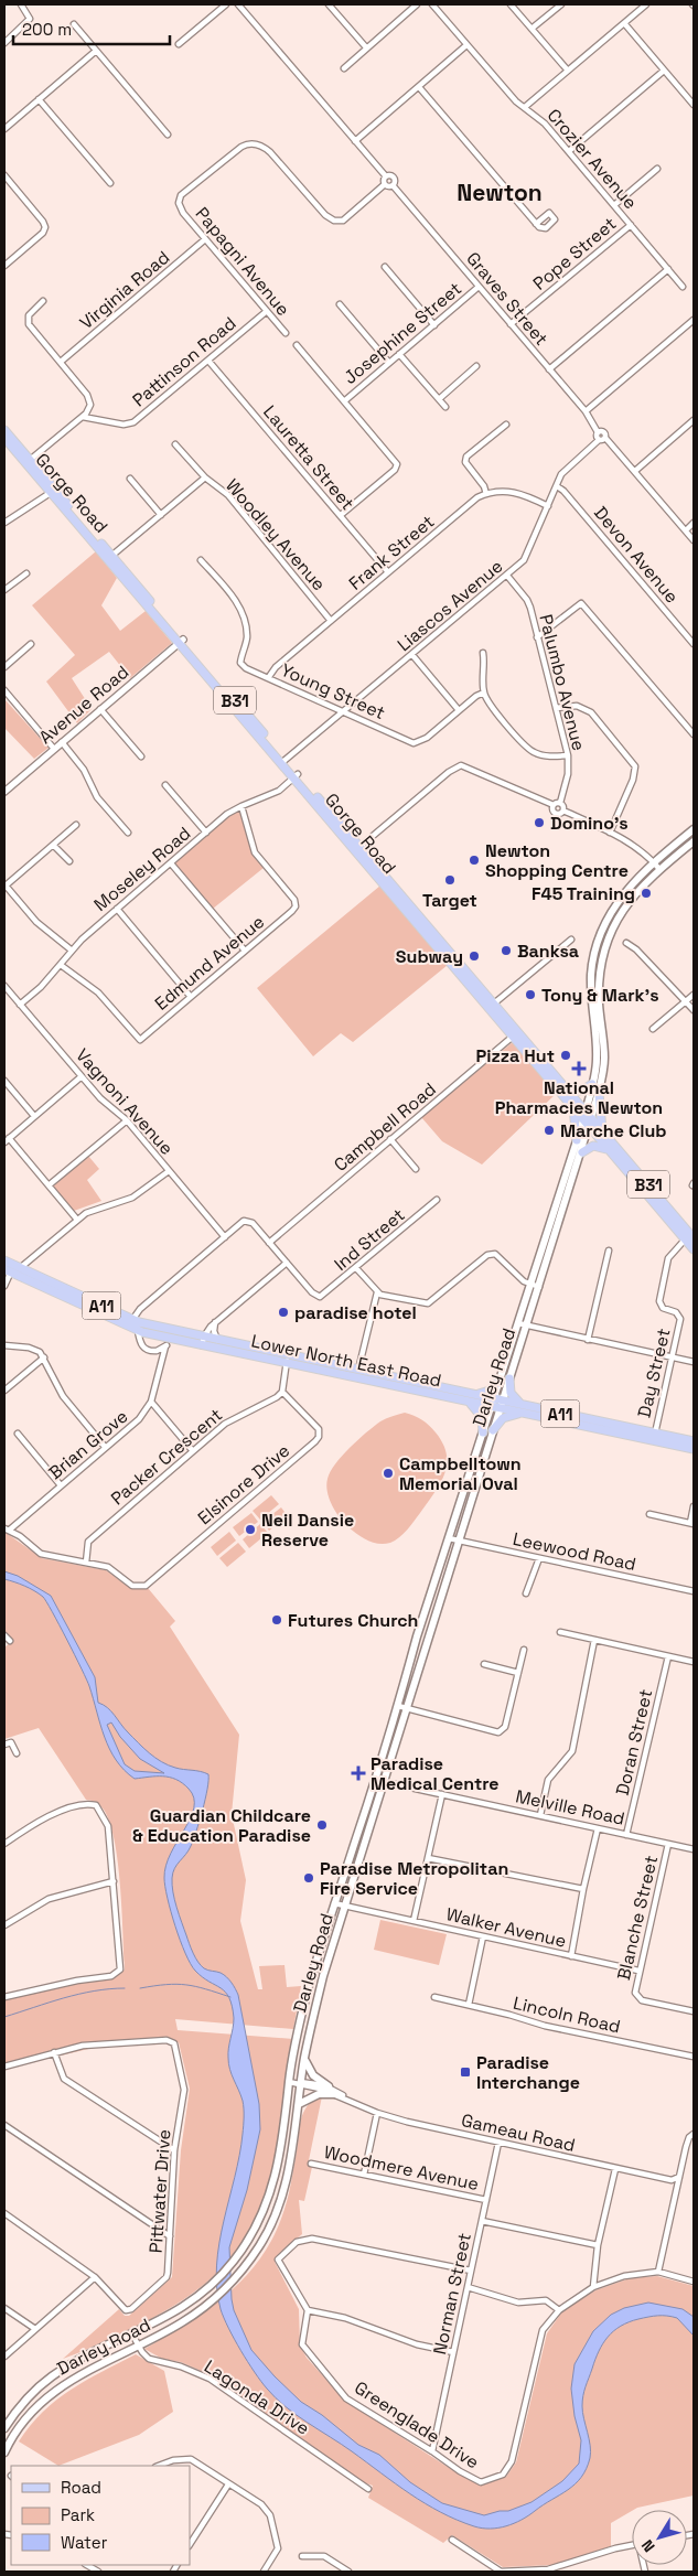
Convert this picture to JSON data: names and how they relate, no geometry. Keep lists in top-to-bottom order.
{
  "streets": {
    "main road": [
      "Gorge Road",
      "B31",
      "A11",
      "Lower North East Road",
      "Darley Road"
    ],
    "street": [
      "Crozier Avenue",
      "Pope Street",
      "Papagni Avenue",
      "Virginia Road",
      "Graves Street",
      "Josephine Street",
      "Pattinson Road",
      "Lauretta Street",
      "Woodley Avenue",
      "Frank Street",
      "Devon Avenue",
      "Liascos Avenue",
      "Palumbo Avenue",
      "Young Street",
      "Avenue Road",
      "Moseley Road",
      "Edmund Avenue",
      "Vagnoni Avenue",
      "Campbell Road",
      "Ind Street",
      "Day Street",
      "Brian Grove",
      "Packer Crescent",
      "Elsinore Drive",
      "Leewood Road",
      "Doran Street",
      "Melville Road",
      "Blanche Street",
      "Walker Avenue",
      "Lincoln Road",
      "Gameau Road",
      "Woodmere Avenue",
      "Pittwater Drive",
      "Norman Street",
      "Lagonda Drive",
      "Greenglade Drive"
    ]
  },
  "crossings": [
    ["Crozier Avenue", "Pope Street"],
    ["Pope Street", "Graves Street"],
    ["Papagni Avenue", "Virginia Road"],
    ["Papagni Avenue", "Pattinson Road"],
    ["Graves Street", "Josephine Street"],
    ["Pattinson Road", "Lauretta Street"],
    ["Lauretta Street", "Frank Street"],
    ["Gorge Road", "Liascos Avenue"],
    ["Gorge Road", "Avenue Road"],
    ["Gorge Road", "Moseley Road"],
    ["Gorge Road", "Campbell Road"],
    ["Gorge Road", "Day Street"],
    ["Gorge Road", "Darley Road"],
    ["Woodley Avenue", "Frank Street"],
    ["Frank Street", "Liascos Avenue"],
    ["Frank Street", "Young Street"],
    ["Devon Avenue", "Liascos Avenue"],
    ["Liascos Avenue", "Palumbo Avenue"],
    ["Liascos Avenue", "Young Street"],
    ["Moseley Road", "Edmund Avenue"],
    ["Moseley Road", "Vagnoni Avenue"],
    ["Lower North East Road", "Day Street"],
    ["Lower North East Road", "Darley Road"],
    ["Lower North East Road", "Brian Grove"],
    ["Darley Road", "Leewood Road"],
    ["Darley Road", "Melville Road"],
    ["Darley Road", "Walker Avenue"],
    ["Darley Road", "Gameau Road"],
    ["Darley Road", "Lagonda Drive"],
    ["Packer Crescent", "Elsinore Drive"],
    ["Doran Street", "Melville Road"],
    ["Melville Road", "Blanche Street"],
    ["Blanche Street", "Walker Avenue"],
    ["Gameau Road", "Norman Street"],
    ["Woodmere Avenue", "Norman Street"],
    ["Norman Street", "Greenglade Drive"]
  ],
  "districts": ["Newton"],
  "places": {
    "other": [
      "Domino's",
      "Newton Shopping Centre",
      "Target",
      "F45 Training",
      "Banksa",
      "Subway",
      "Tony & Mark's",
      "Pizza Hut",
      "Marche Club",
      "paradise hotel",
      "Campbelltown Memorial Oval",
      "Neil Dansie Reserve",
      "Futures Church",
      "Guardian Childcare & Education Paradise",
      "Paradise Metropolitan Fire Service"
    ],
    "health": ["National Pharmacies Newton", "Paradise Medical Centre"],
    "transit": ["Paradise Interchange"]
  },
  "legend": ["Road", "Park", "Water"],
  "scale_bar": "200 m",
  "north": "bottom left"
}
